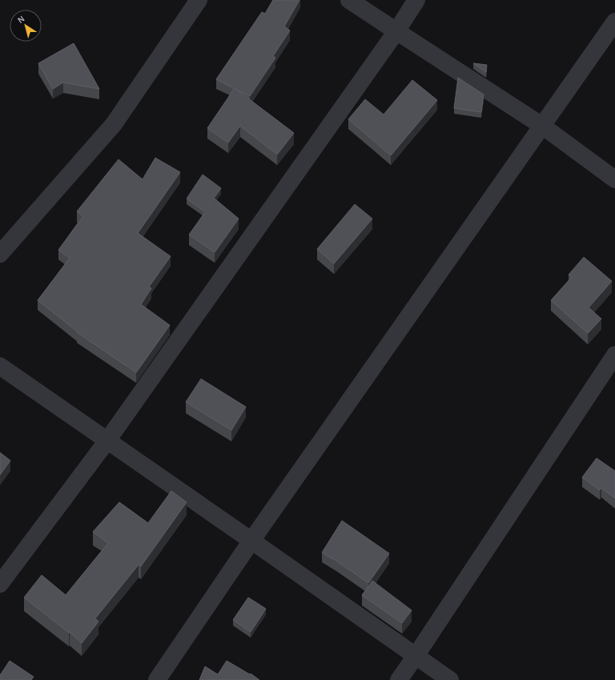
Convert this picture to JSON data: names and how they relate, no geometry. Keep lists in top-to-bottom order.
{
  "north": "top left"
}
